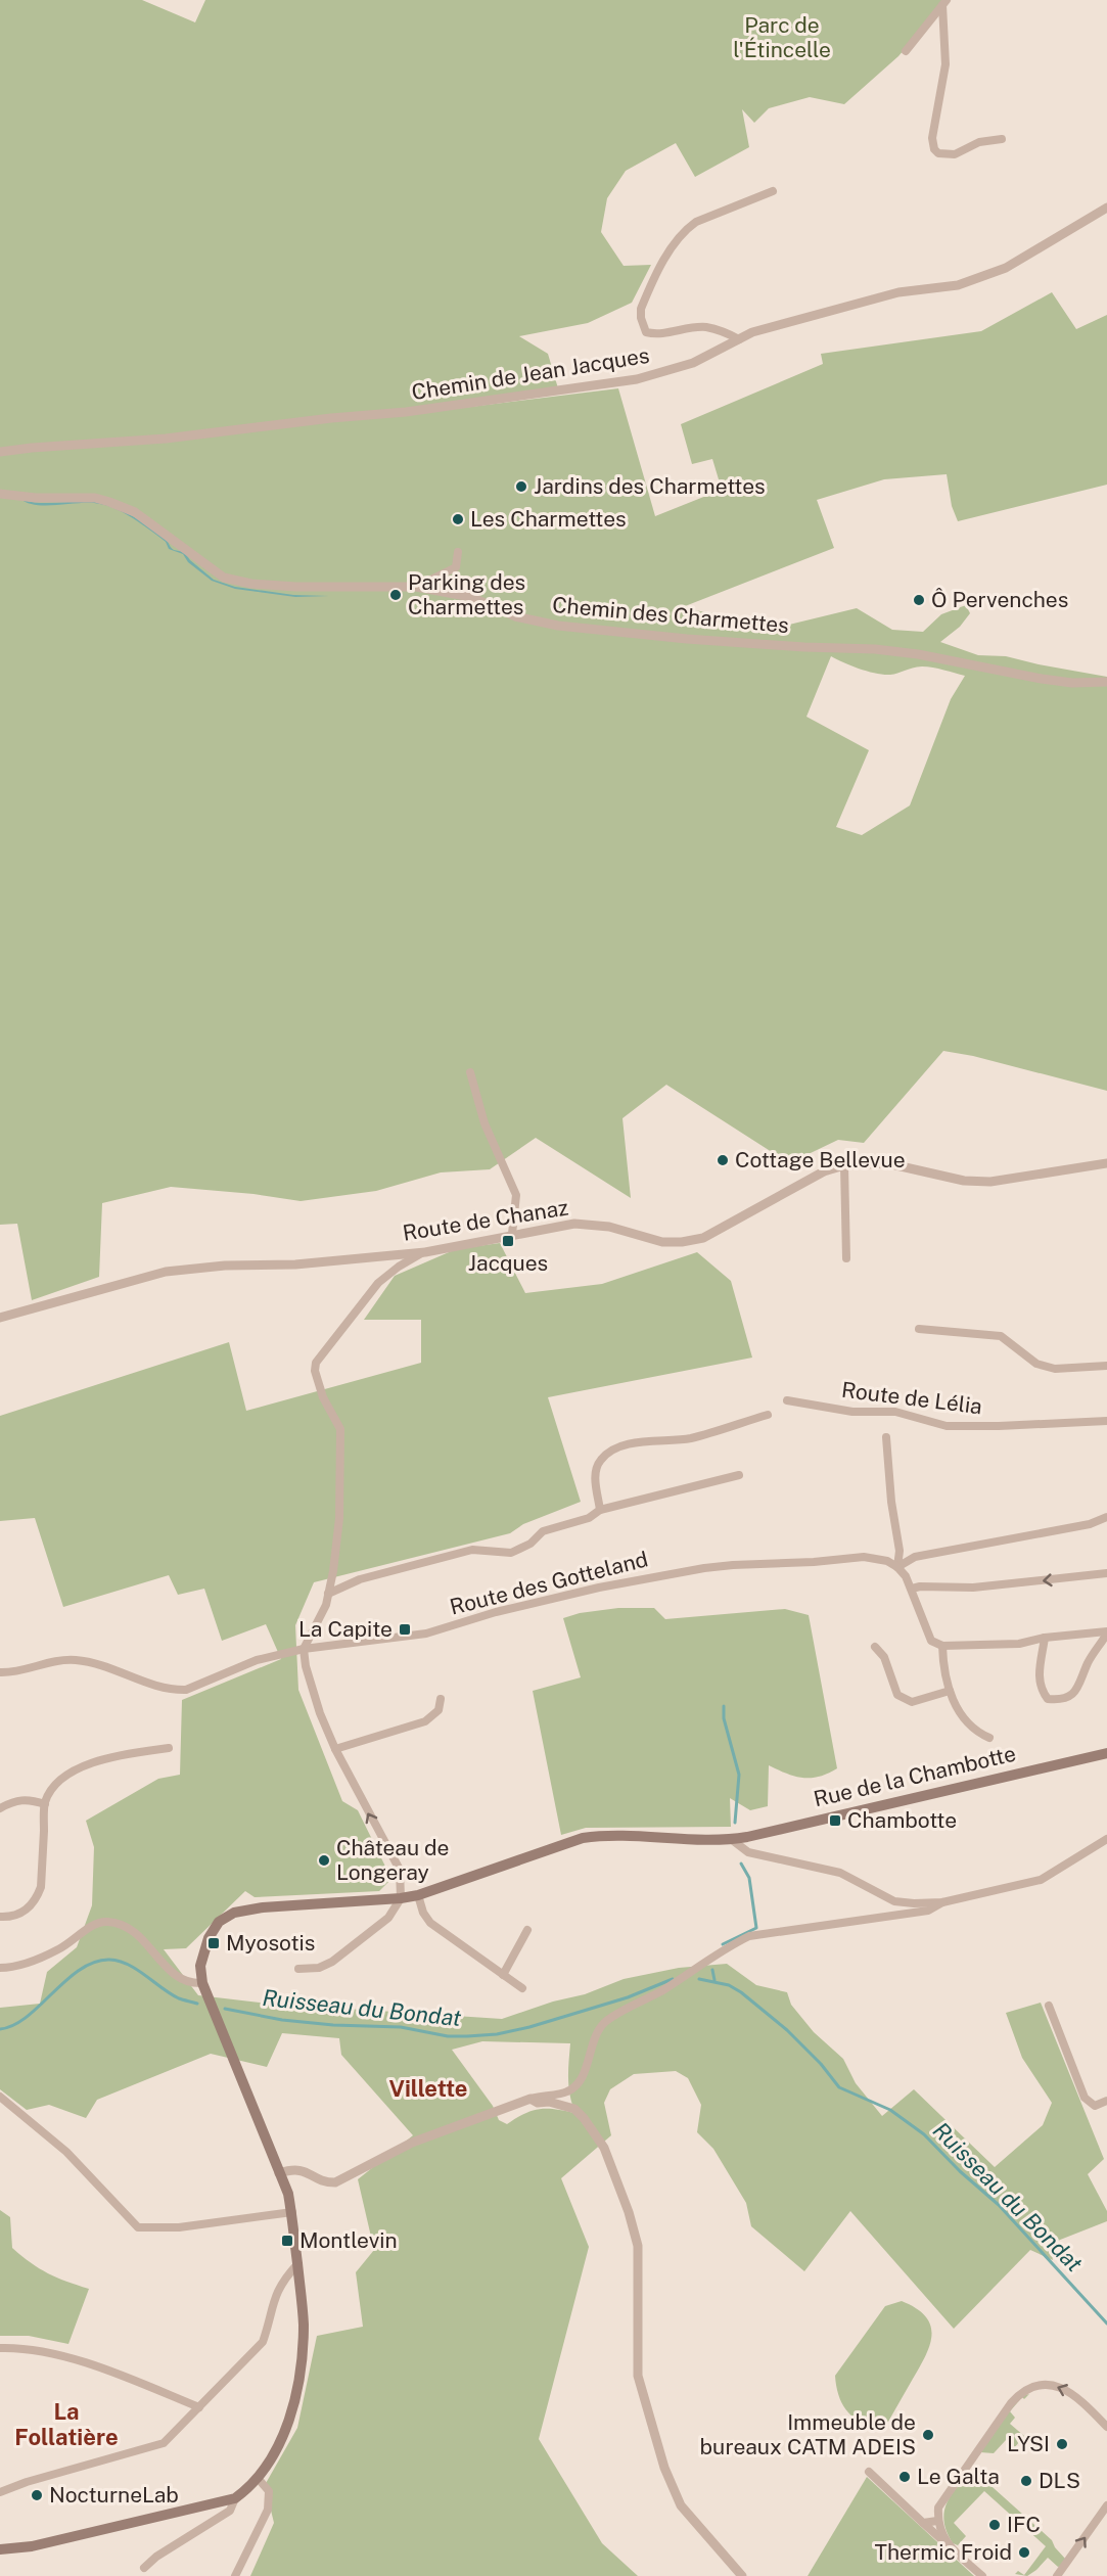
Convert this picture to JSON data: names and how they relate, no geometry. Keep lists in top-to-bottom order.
{
  "streets": {
    "main road": ["Rue de la Chambotte"],
    "street": [
      "Chemin de Jean Jacques",
      "Chemin des Charmettes",
      "Route de Chanaz",
      "Route de Lélia",
      "Route des Gotteland"
    ]
  },
  "districts": ["Villette", "La Follatière"],
  "water": ["Ruisseau du Bondat"],
  "parks": ["Parc de l'Étincelle"],
  "places": {
    "other": [
      "Jardins des Charmettes",
      "Les Charmettes",
      "Parking des Charmettes",
      "Ô Pervenches",
      "Cottage Bellevue",
      "Château de Longeray",
      "Immeuble de bureaux CATM ADEIS",
      "LYSI",
      "Le Galta",
      "DLS",
      "NocturneLab",
      "IFC",
      "Thermic Froid"
    ],
    "transit": [
      "Jacques",
      "La Capite",
      "Chambotte",
      "Myosotis",
      "Montlevin"
    ]
  }
}
